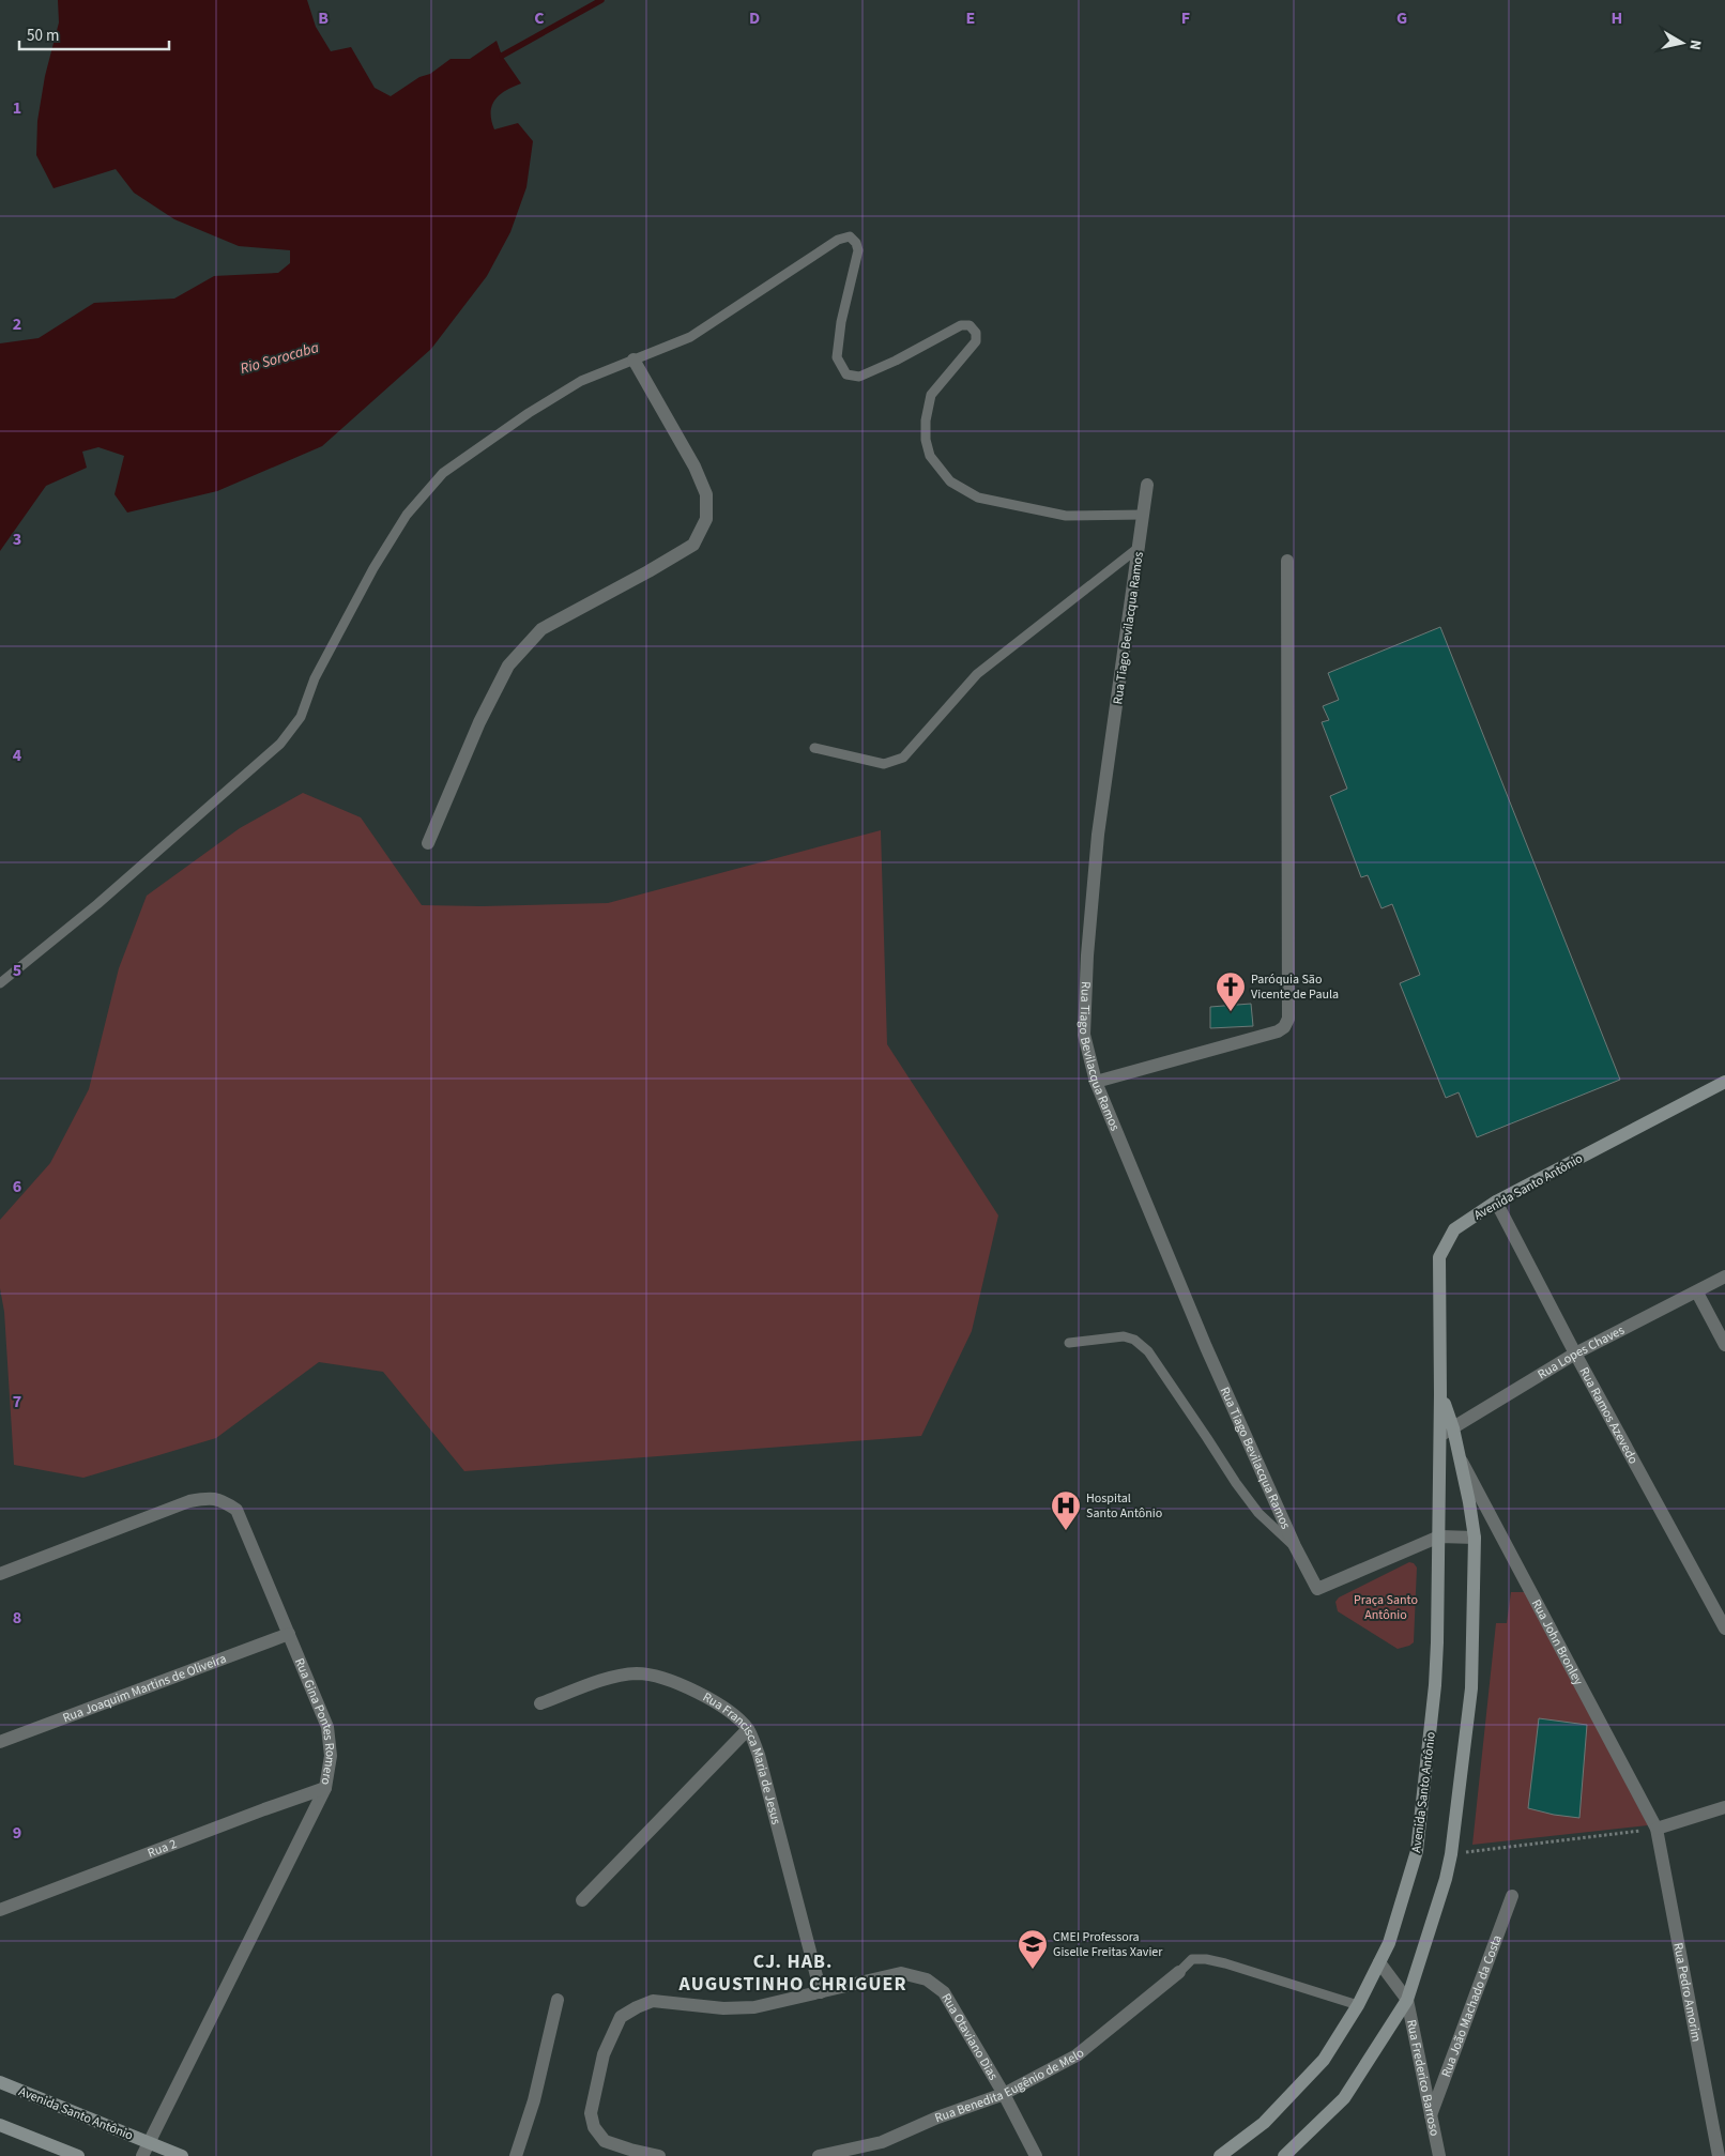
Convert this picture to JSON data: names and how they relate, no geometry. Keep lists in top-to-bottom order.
{
  "streets": {
    "main road": ["Avenida Santo Antônio"],
    "street": [
      "Rua Tiago Bevilacqua Ramos",
      "Rua Lopes Chaves",
      "Rua Ramos Azevedo",
      "Rua John Bronley",
      "Rua Joaquim Martins de Oliveira",
      "Rua Gina Pontes Romero",
      "Rua Francisca Maria de Jesus",
      "Rua 2",
      "Rua Pedro Amorim",
      "Rua João Machado da Costa",
      "Rua Otaviano Dias",
      "Rua Frederico Barroso",
      "Rua Benedita Eugênio de Melo"
    ]
  },
  "crossings": [
    ["Rua Tiago Bevilacqua Ramos", "Avenida Santo Antônio"],
    ["Avenida Santo Antônio", "Rua Lopes Chaves"],
    ["Avenida Santo Antônio", "Rua Ramos Azevedo"],
    ["Avenida Santo Antônio", "Rua John Bronley"],
    ["Avenida Santo Antônio", "Rua Gina Pontes Romero"],
    ["Avenida Santo Antônio", "Rua Frederico Barroso"],
    ["Rua Lopes Chaves", "Rua Ramos Azevedo"],
    ["Rua John Bronley", "Rua Pedro Amorim"],
    ["Rua Joaquim Martins de Oliveira", "Rua Gina Pontes Romero"],
    ["Rua Gina Pontes Romero", "Rua 2"],
    ["Rua Francisca Maria de Jesus", "Rua Otaviano Dias"],
    ["Rua João Machado da Costa", "Rua Frederico Barroso"],
    ["Rua Otaviano Dias", "Rua Benedita Eugênio de Melo"]
  ],
  "districts": ["CJ. HAB. AUGUSTINHO CHRIGUER"],
  "water": ["Rio Sorocaba"],
  "parks": ["Praça Santo Antônio"],
  "places": {
    "church": ["Paróquia São Vicente de Paula"],
    "hospital": ["Hospital Santo Antônio"],
    "school or university": ["CMEI Professora Giselle Freitas Xavier"]
  },
  "scale_bar": "50 m",
  "north": "right",
  "grid": {
    "columns": [
      "B",
      "C",
      "D",
      "E",
      "F",
      "G",
      "H"
    ],
    "rows": [
      "1",
      "2",
      "3",
      "4",
      "5",
      "6",
      "7",
      "8",
      "9"
    ]
  }
}
